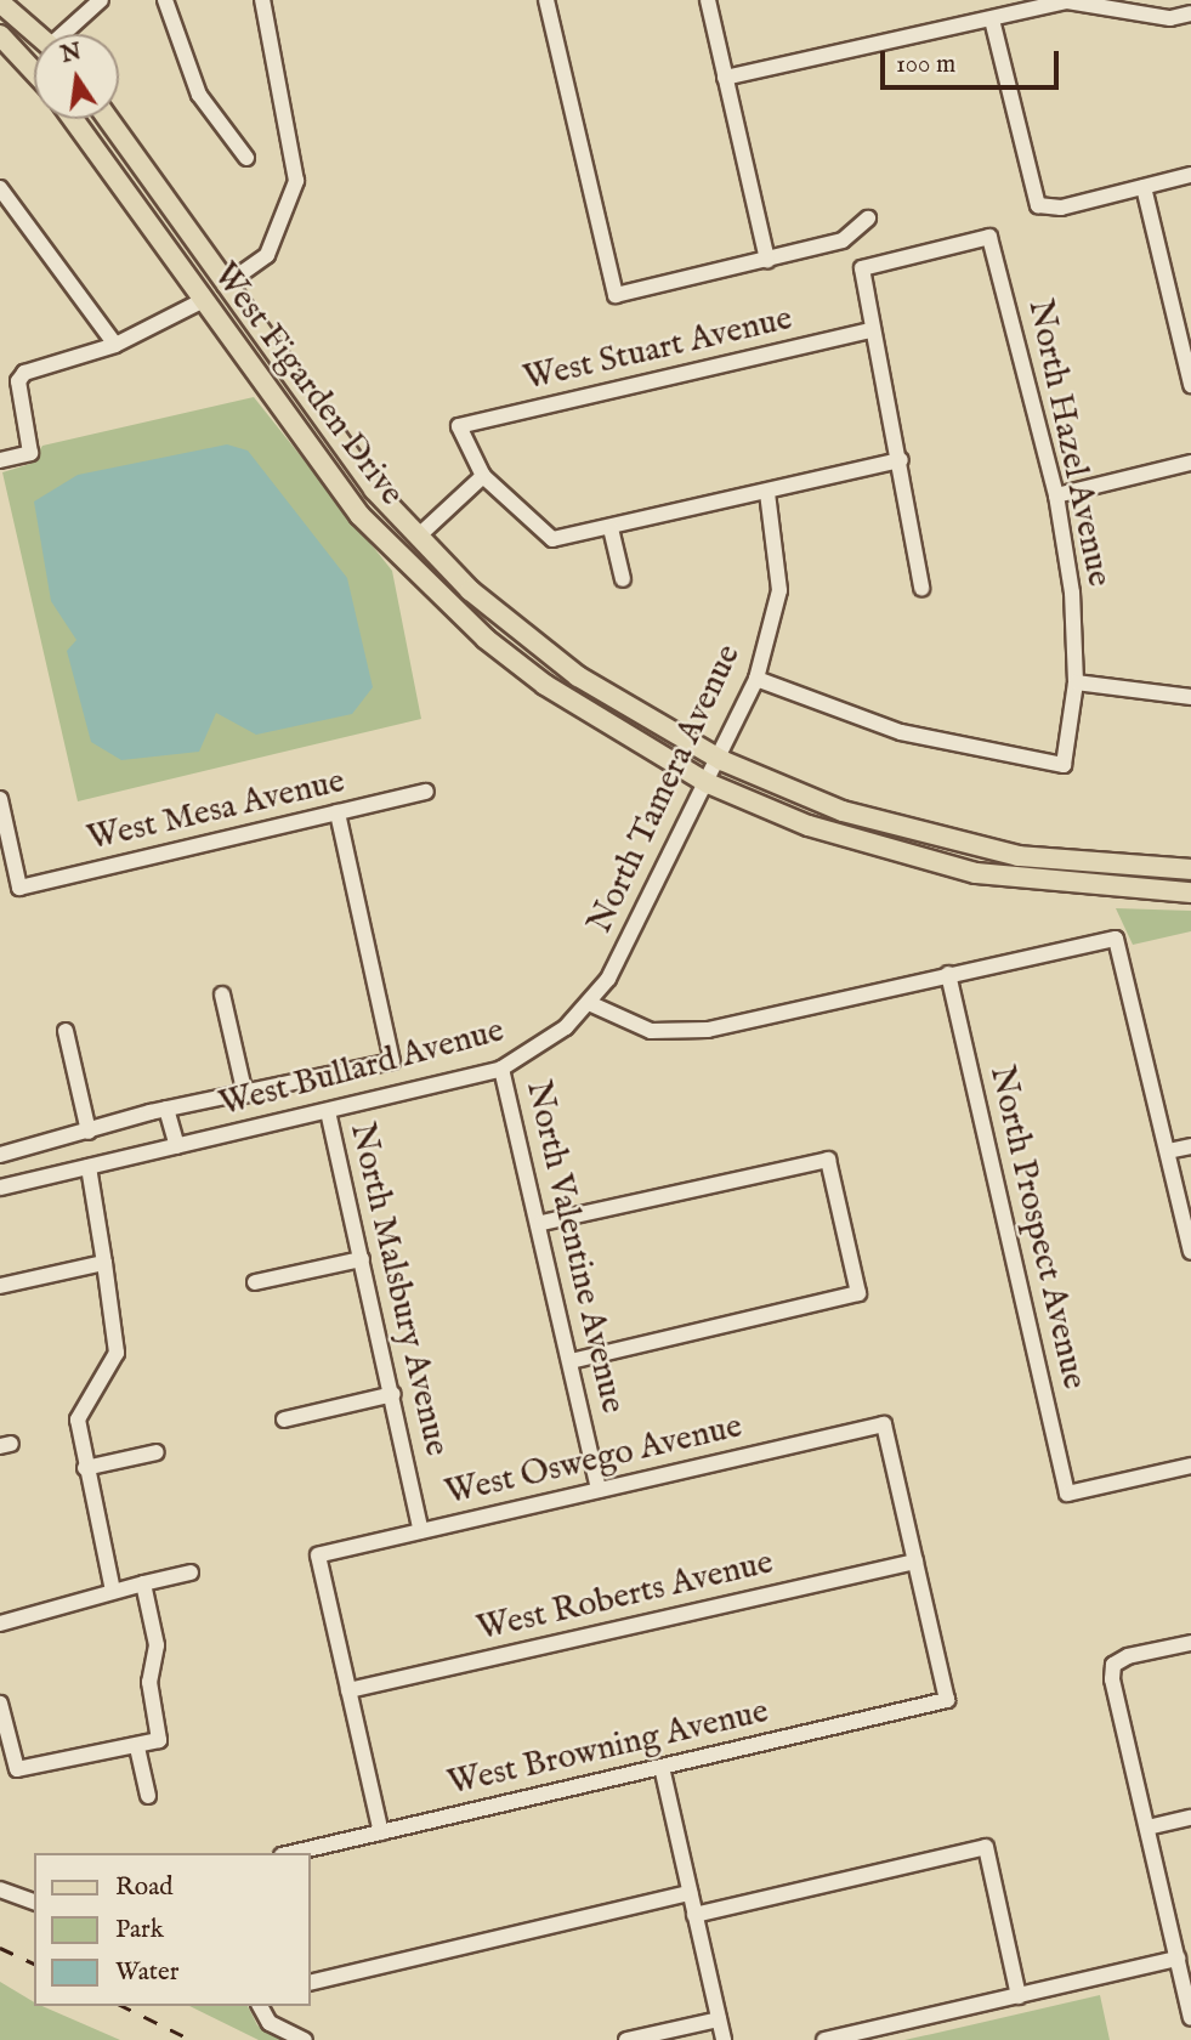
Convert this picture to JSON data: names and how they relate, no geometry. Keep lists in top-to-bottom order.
{
  "streets": {
    "main road": ["West Figarden Drive"],
    "street": [
      "West Stuart Avenue",
      "North Hazel Avenue",
      "North Tamera Avenue",
      "West Mesa Avenue",
      "West Bullard Avenue",
      "North Prospect Avenue",
      "North Valentine Avenue",
      "North Malsbury Avenue",
      "West Oswego Avenue",
      "West Roberts Avenue",
      "West Browning Avenue"
    ]
  },
  "crossings": [
    ["West Stuart Avenue", "North Hazel Avenue"],
    ["West Figarden Drive", "North Tamera Avenue"],
    ["North Hazel Avenue", "North Tamera Avenue"],
    ["North Tamera Avenue", "West Bullard Avenue"],
    ["West Mesa Avenue", "West Bullard Avenue"],
    ["West Bullard Avenue", "North Valentine Avenue"],
    ["West Bullard Avenue", "North Malsbury Avenue"],
    ["North Valentine Avenue", "West Oswego Avenue"],
    ["North Malsbury Avenue", "West Oswego Avenue"],
    ["West Oswego Avenue", "West Roberts Avenue"],
    ["West Oswego Avenue", "West Browning Avenue"],
    ["West Roberts Avenue", "West Browning Avenue"]
  ],
  "legend": ["Road", "Park", "Water"],
  "scale_bar": "100 m",
  "north": "top"
}
